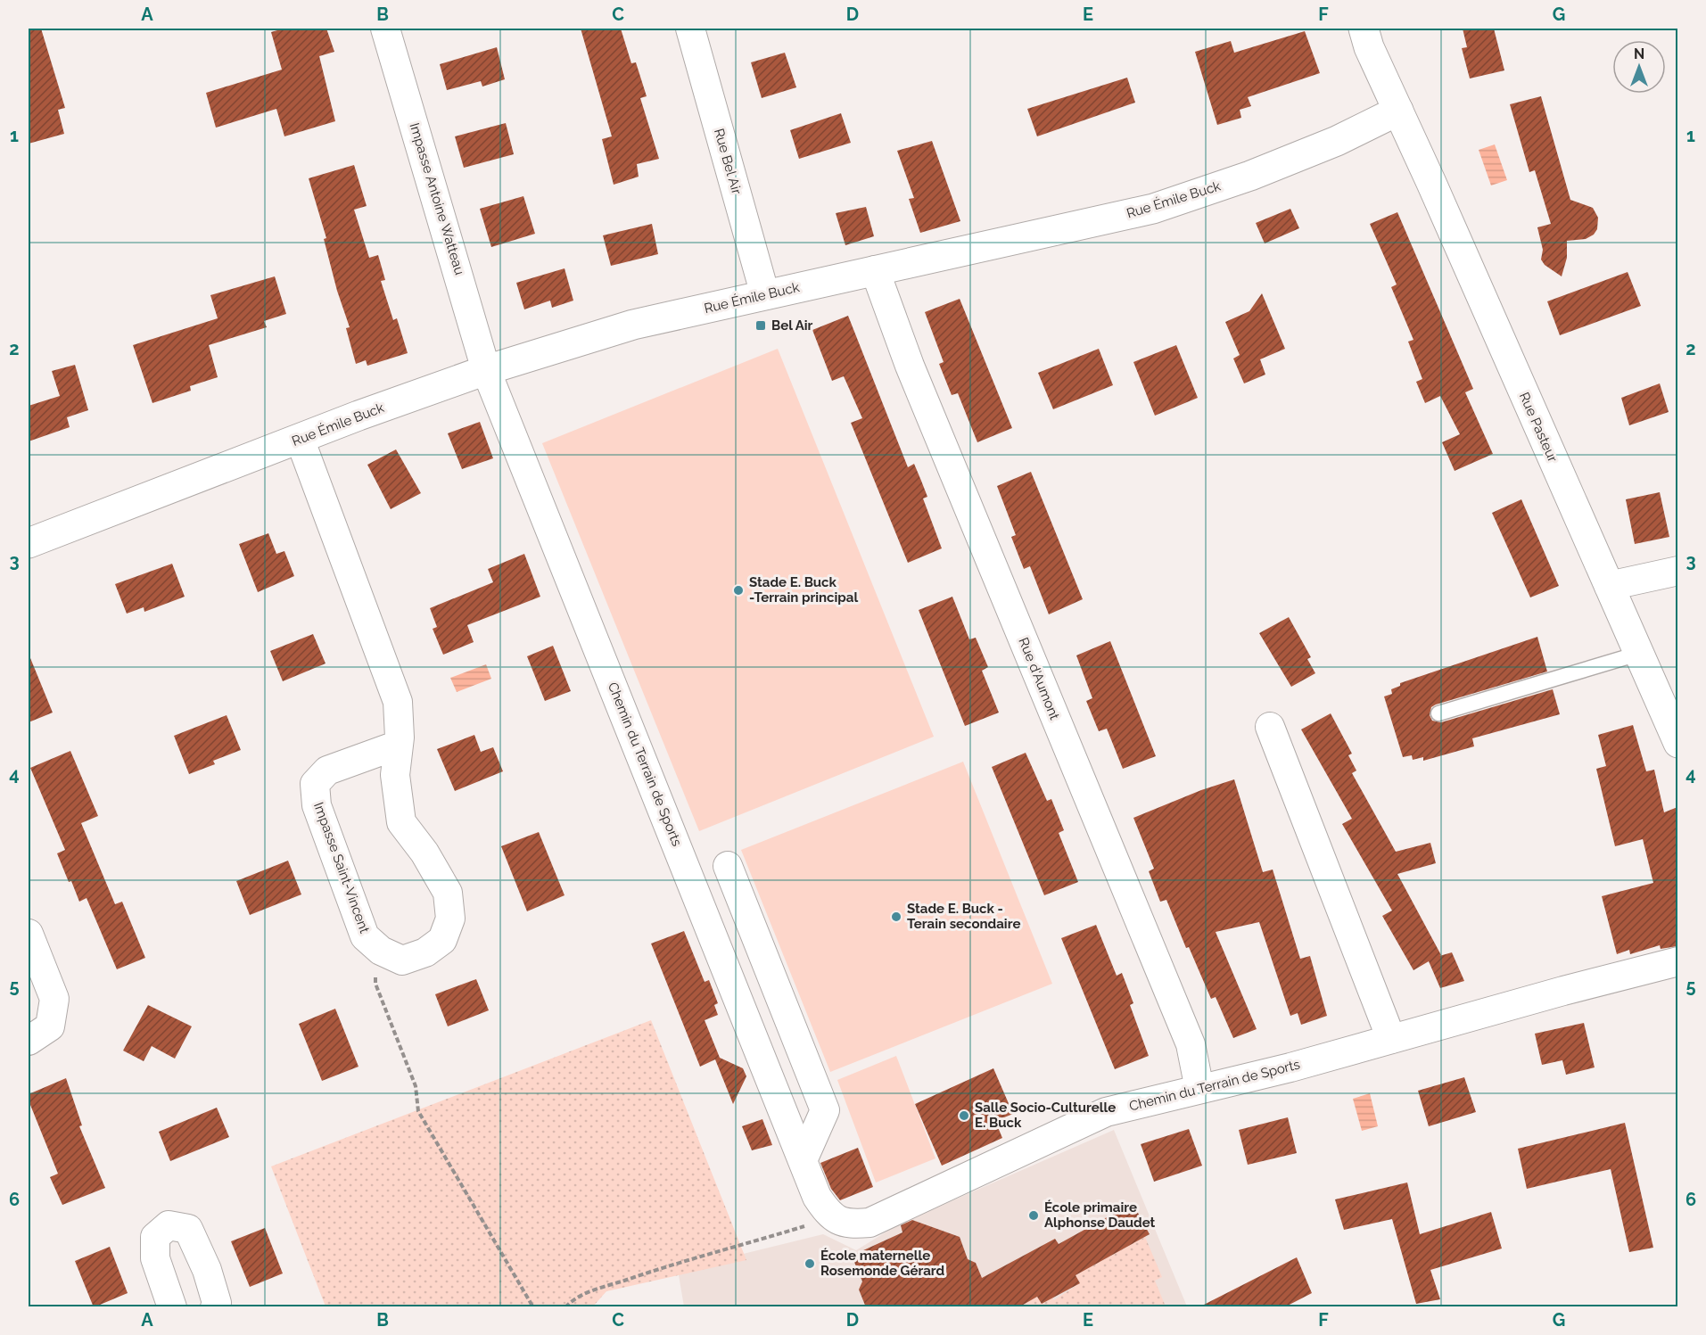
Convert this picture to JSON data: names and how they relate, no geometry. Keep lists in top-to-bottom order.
{
  "streets": {
    "street": [
      "Rue Bel Air",
      "Impasse Antoine Watteau",
      "Rue Émile Buck",
      "Rue Pasteur",
      "Rue d'Aumont",
      "Chemin du Terrain de Sports",
      "Impasse Saint-Vincent"
    ]
  },
  "crossings": [
    ["Rue Bel Air", "Rue Émile Buck"],
    ["Impasse Antoine Watteau", "Rue Émile Buck"],
    ["Impasse Antoine Watteau", "Chemin du Terrain de Sports"],
    ["Rue Émile Buck", "Rue Pasteur"],
    ["Rue Émile Buck", "Rue d'Aumont"],
    ["Rue Émile Buck", "Chemin du Terrain de Sports"],
    ["Rue Émile Buck", "Impasse Saint-Vincent"],
    ["Rue d'Aumont", "Chemin du Terrain de Sports"]
  ],
  "places": {
    "transit": ["Bel Air"],
    "other": [
      "Stade E. Buck -Terrain principal",
      "Stade E. Buck - Terain secondaire",
      "Salle Socio-Culturelle E. Buck",
      "École primaire Alphonse Daudet",
      "École maternelle Rosemonde Gérard"
    ]
  },
  "north": "top",
  "grid": {
    "columns": [
      "A",
      "B",
      "C",
      "D",
      "E",
      "F",
      "G"
    ],
    "rows": [
      "1",
      "2",
      "3",
      "4",
      "5",
      "6"
    ]
  }
}
